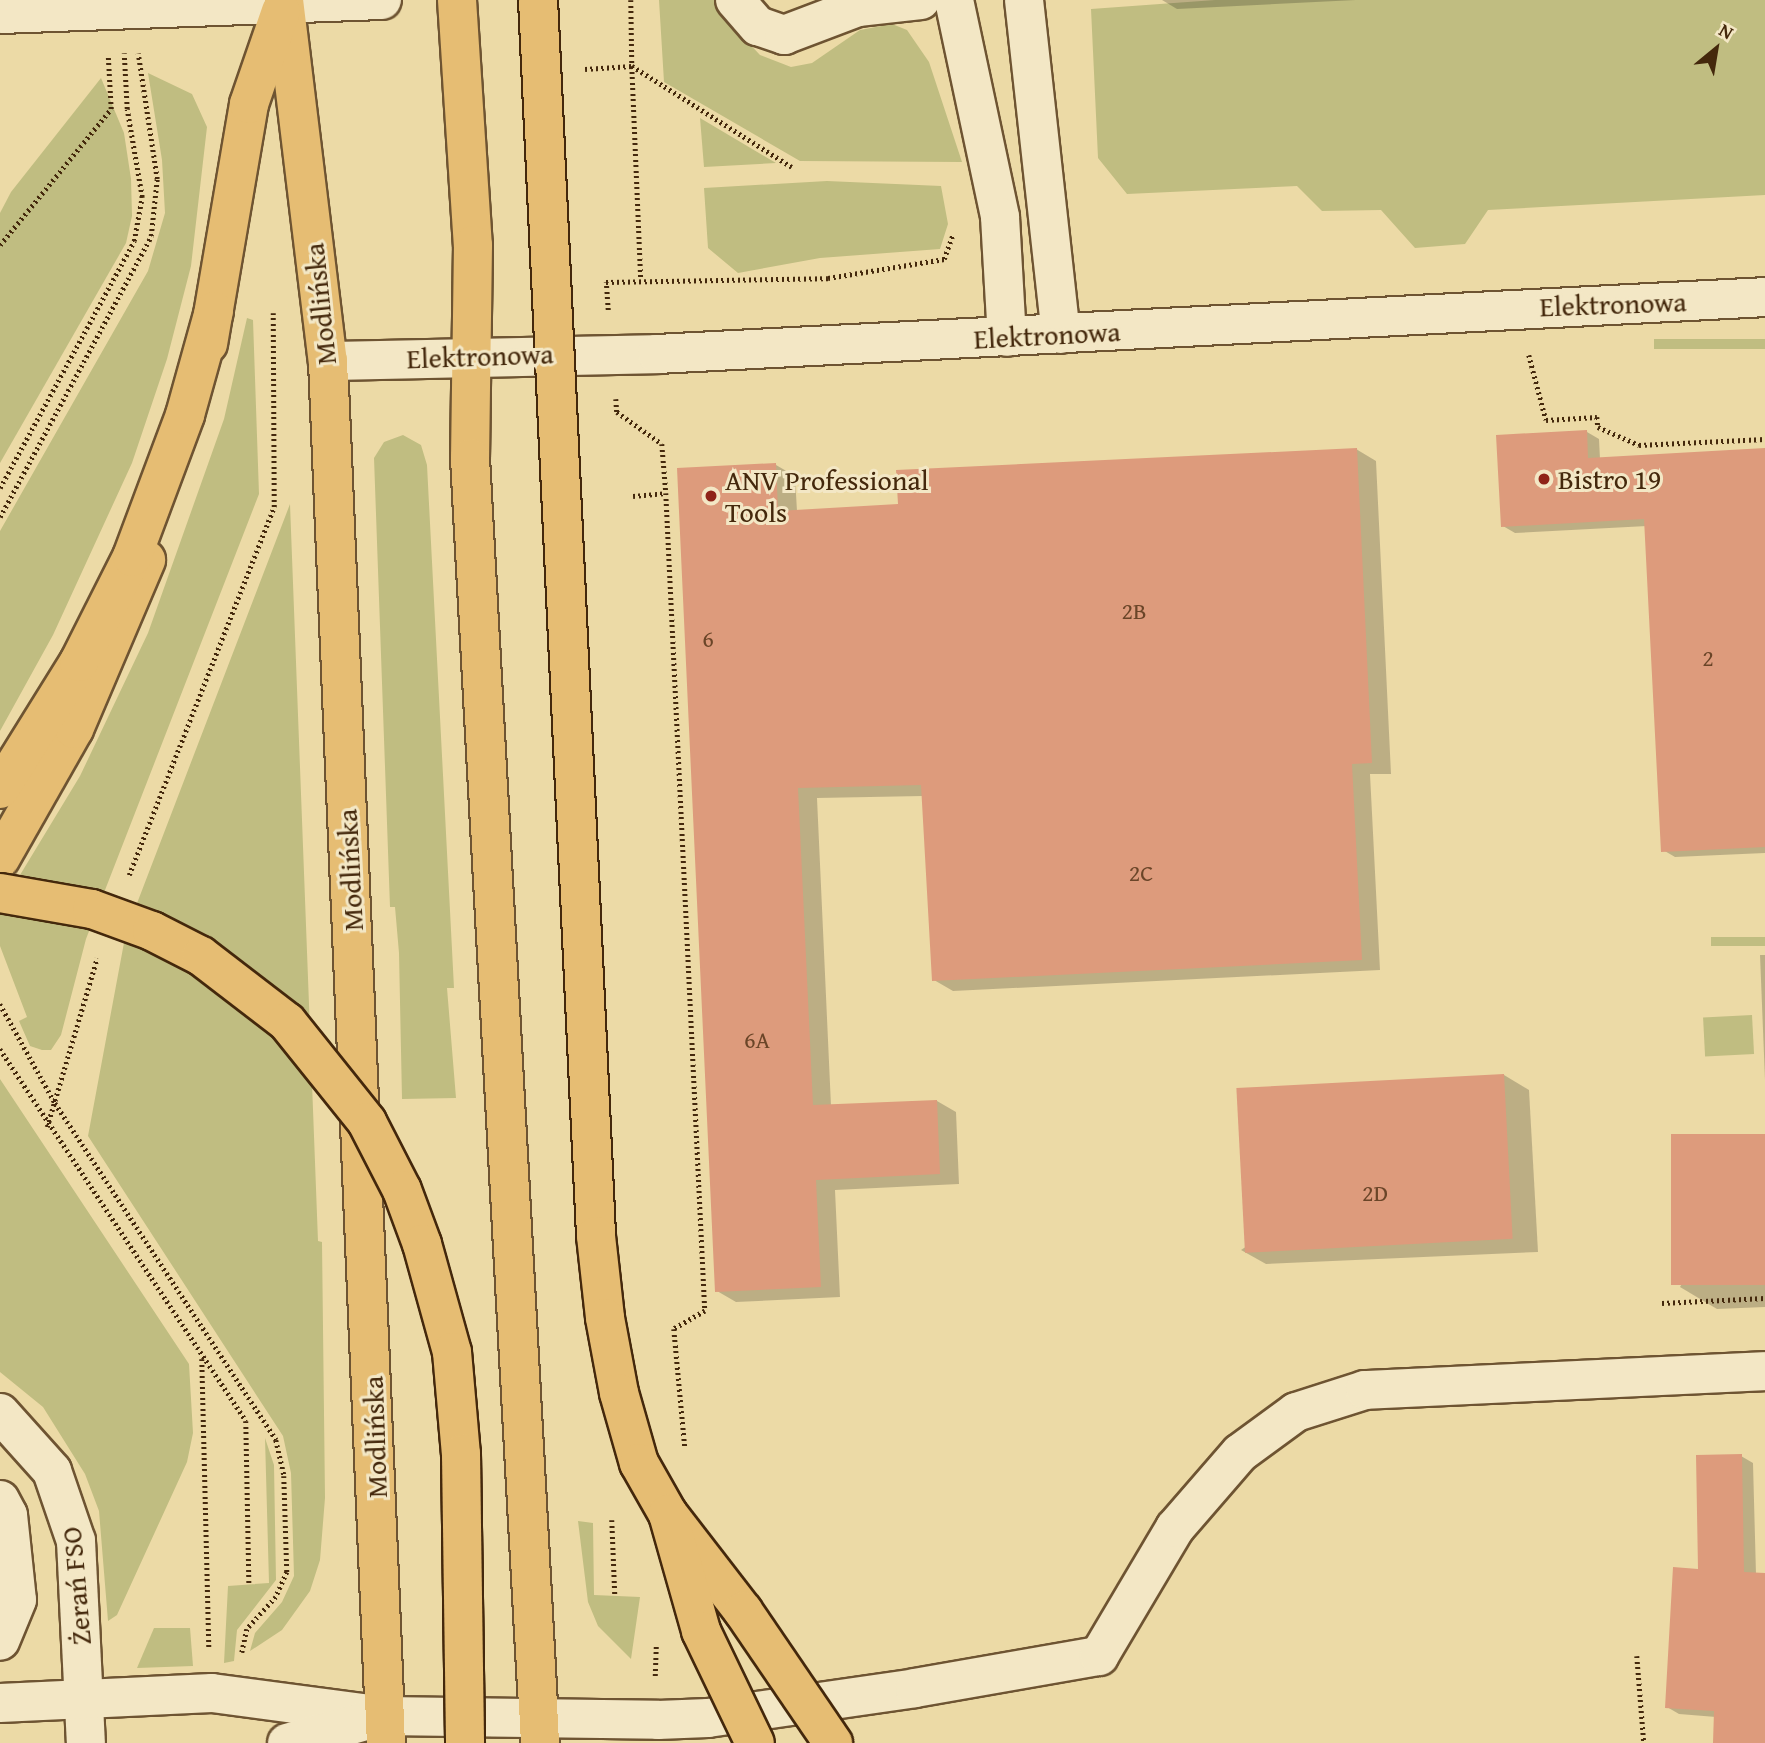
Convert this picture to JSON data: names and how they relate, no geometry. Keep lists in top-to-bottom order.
{
  "streets": {
    "main road": ["Modlińska"],
    "street": ["Elektronowa", "Żerań FSO"]
  },
  "crossings": [
    ["Modlińska", "Elektronowa"]
  ],
  "places": ["Bistro 19", "ANV Professional Tools"],
  "house_numbers": [
    "2B",
    "6",
    "2",
    "2C",
    "6A",
    "2D"
  ],
  "north": "top right"
}
